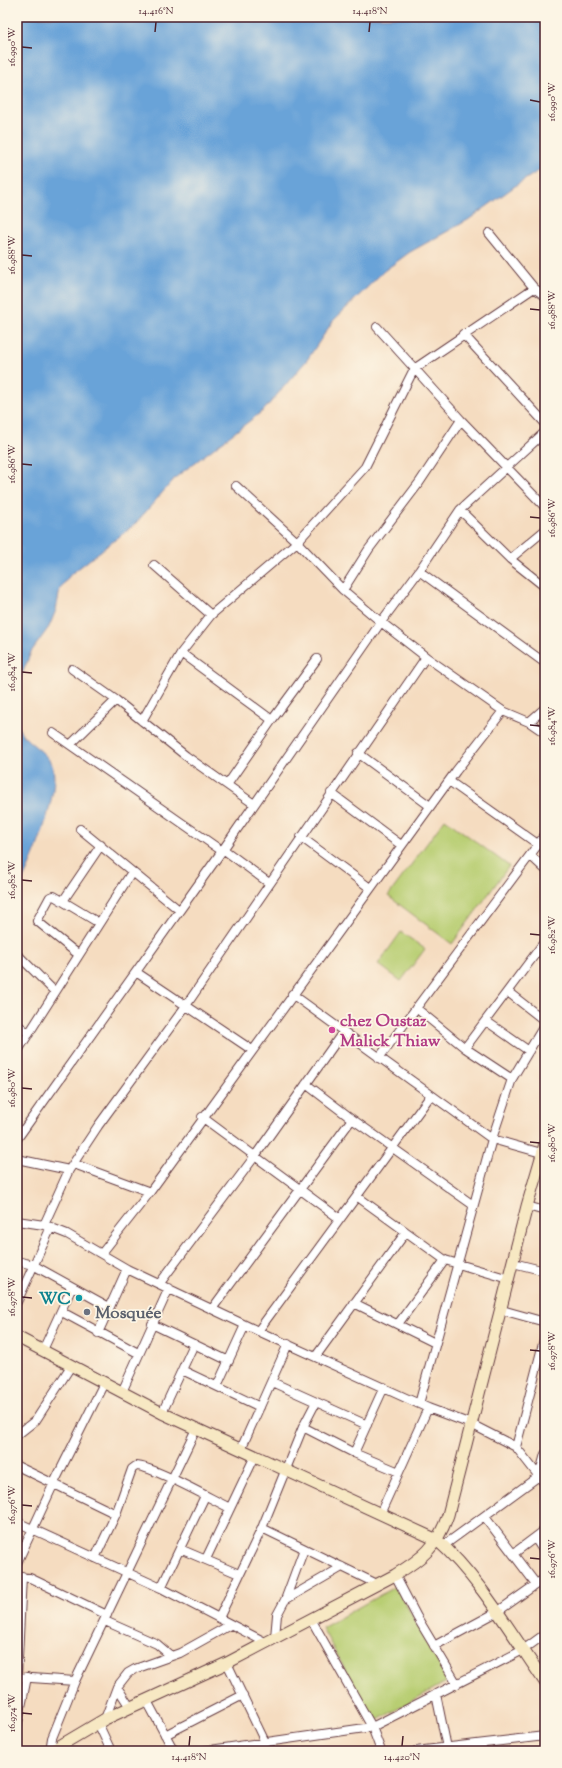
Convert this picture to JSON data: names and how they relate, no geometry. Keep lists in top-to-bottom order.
{
  "places": ["chez Oustaz Malick Thiaw", "WC", "Mosquée"],
  "coordinates": [
    "14.416°N",
    "14.418°N",
    "16.990°W",
    "16.988°W",
    "16.986°W",
    "16.984°W",
    "16.982°W",
    "16.980°W",
    "16.978°W",
    "16.976°W",
    "16.974°W",
    "14.420°N"
  ]
}
